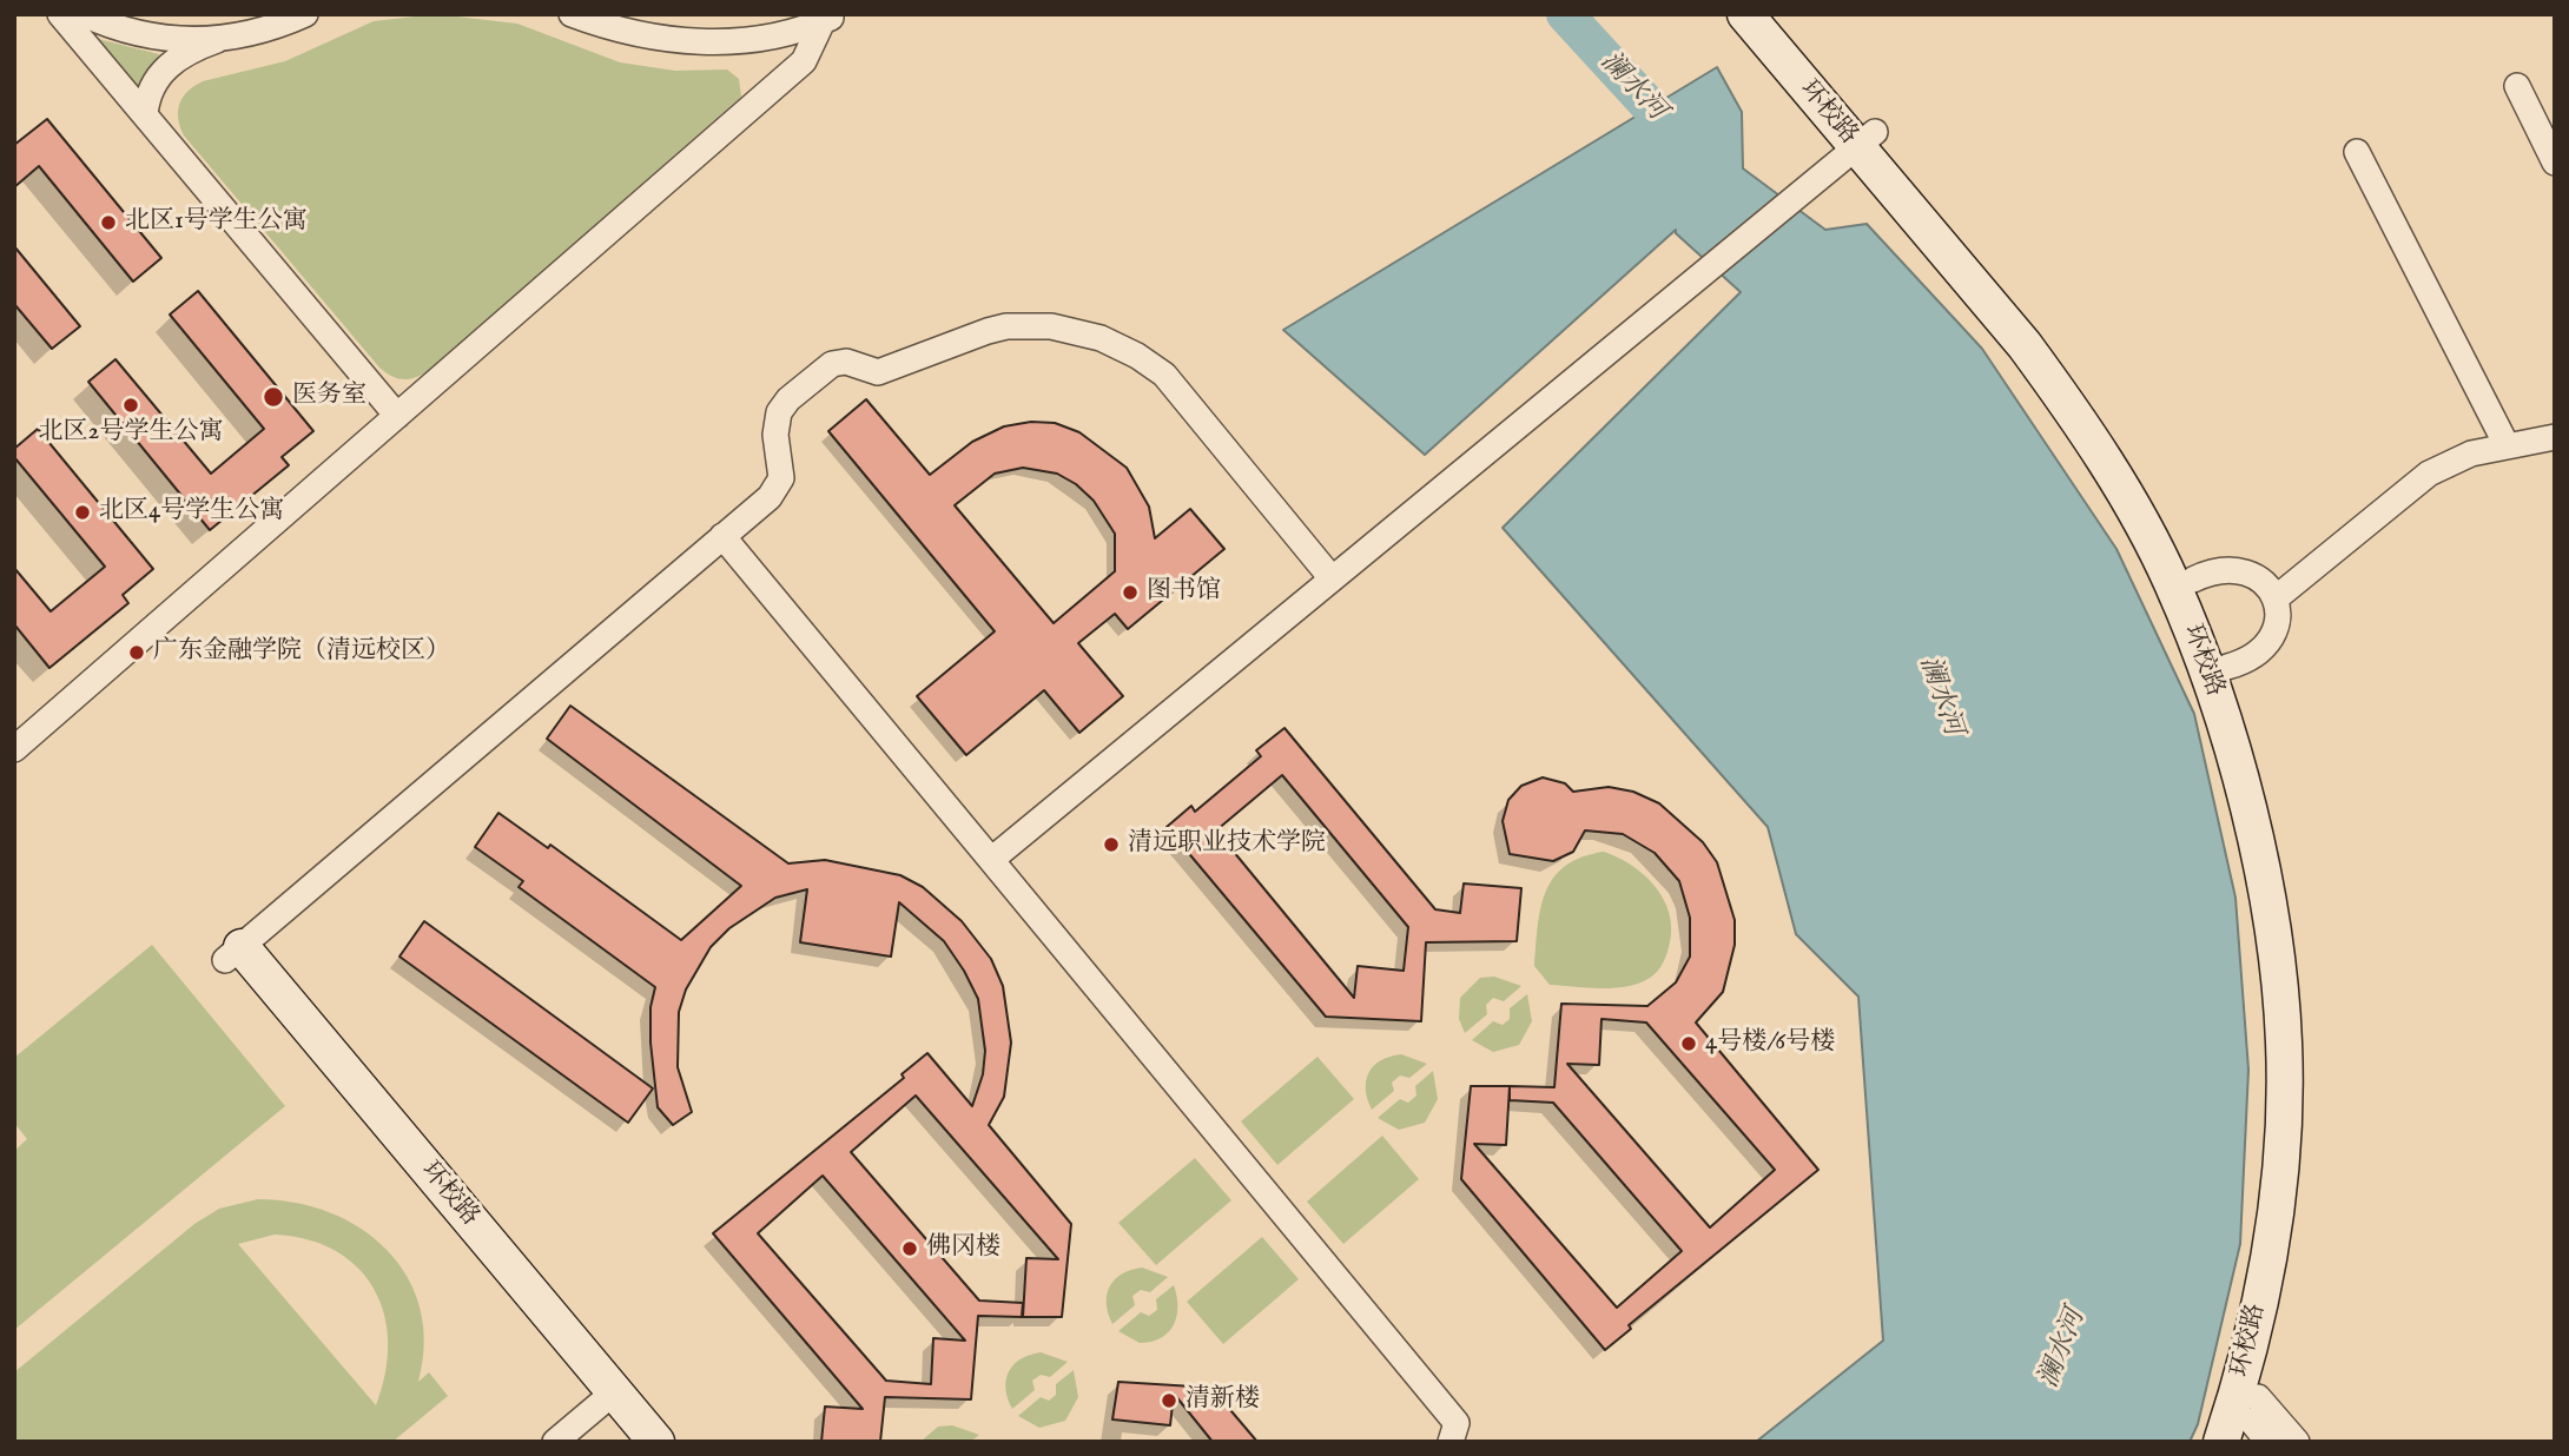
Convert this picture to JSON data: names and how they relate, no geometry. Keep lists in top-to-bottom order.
{
  "streets": {
    "street": ["环校路"]
  },
  "water": ["澜水河"],
  "places": [
    "北区1号学生公寓",
    "医务室",
    "北区2号学生公寓",
    "北区4号学生公寓",
    "图书馆",
    "广东金融学院（清远校区）",
    "清远职业技术学院",
    "4号楼/6号楼",
    "佛冈楼",
    "清新楼"
  ]
}
